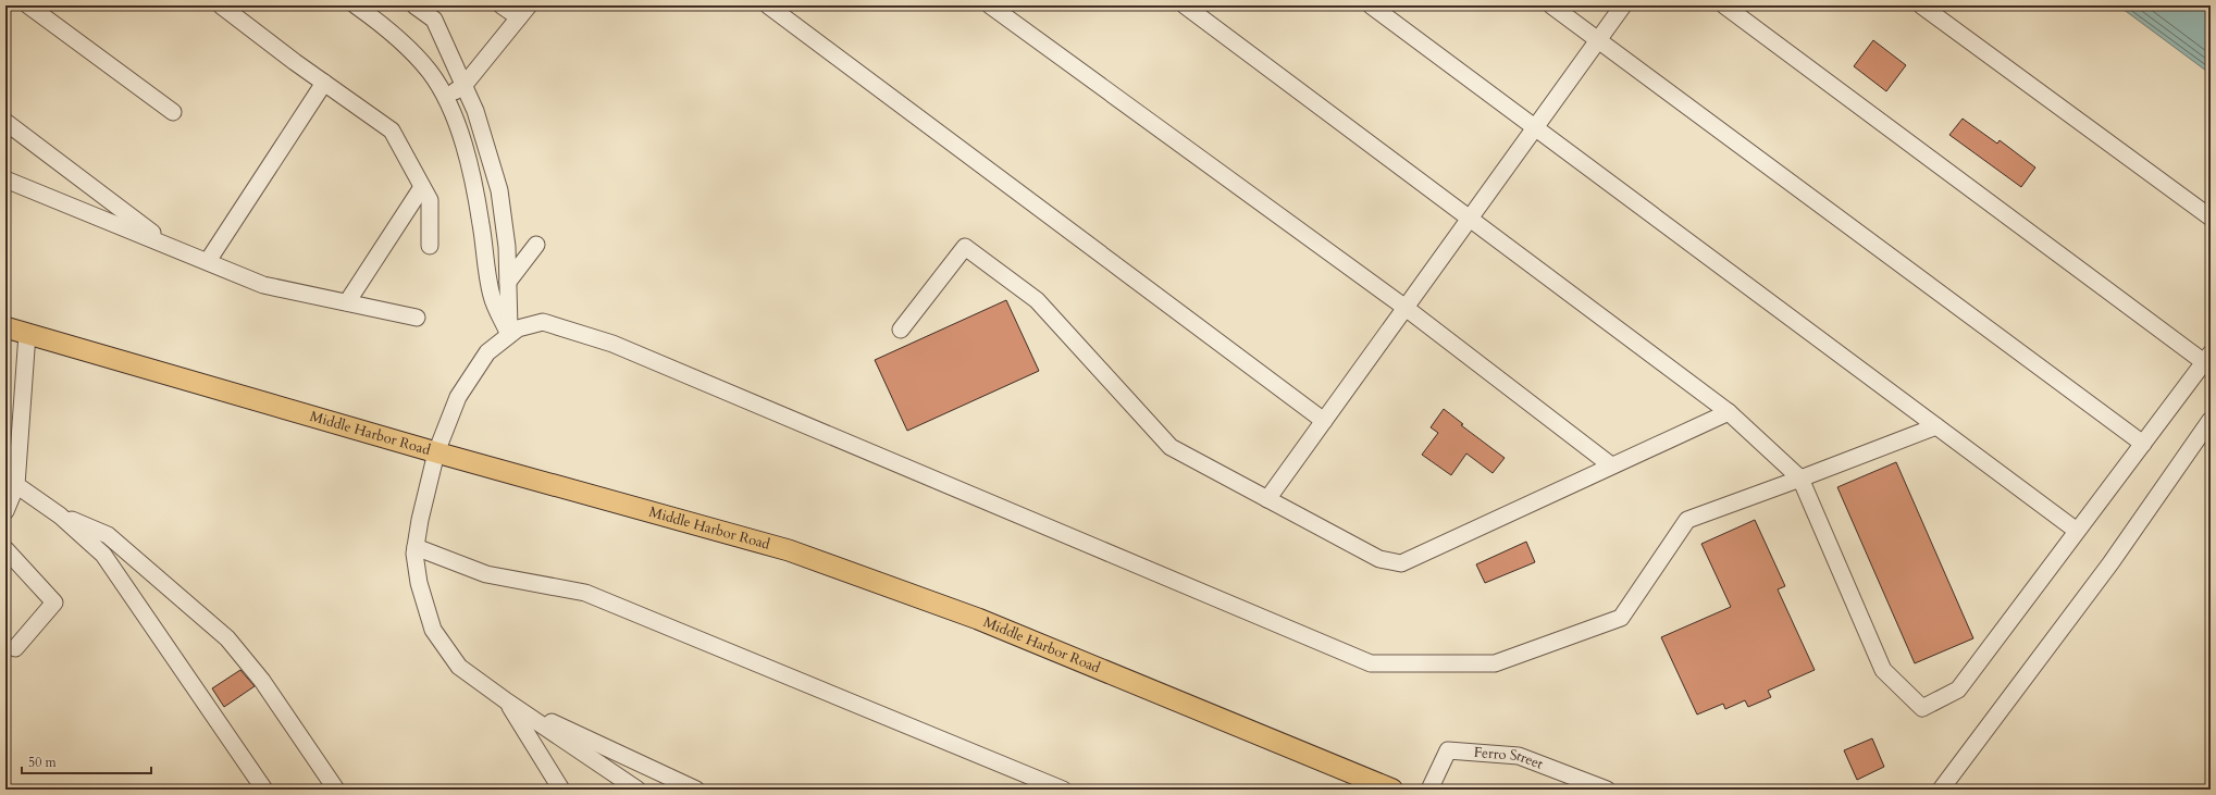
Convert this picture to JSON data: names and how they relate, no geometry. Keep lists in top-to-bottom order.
{
  "streets": {
    "main road": ["Middle Harbor Road"],
    "street": ["Ferro Street"]
  },
  "scale_bar": "50 m"
}
